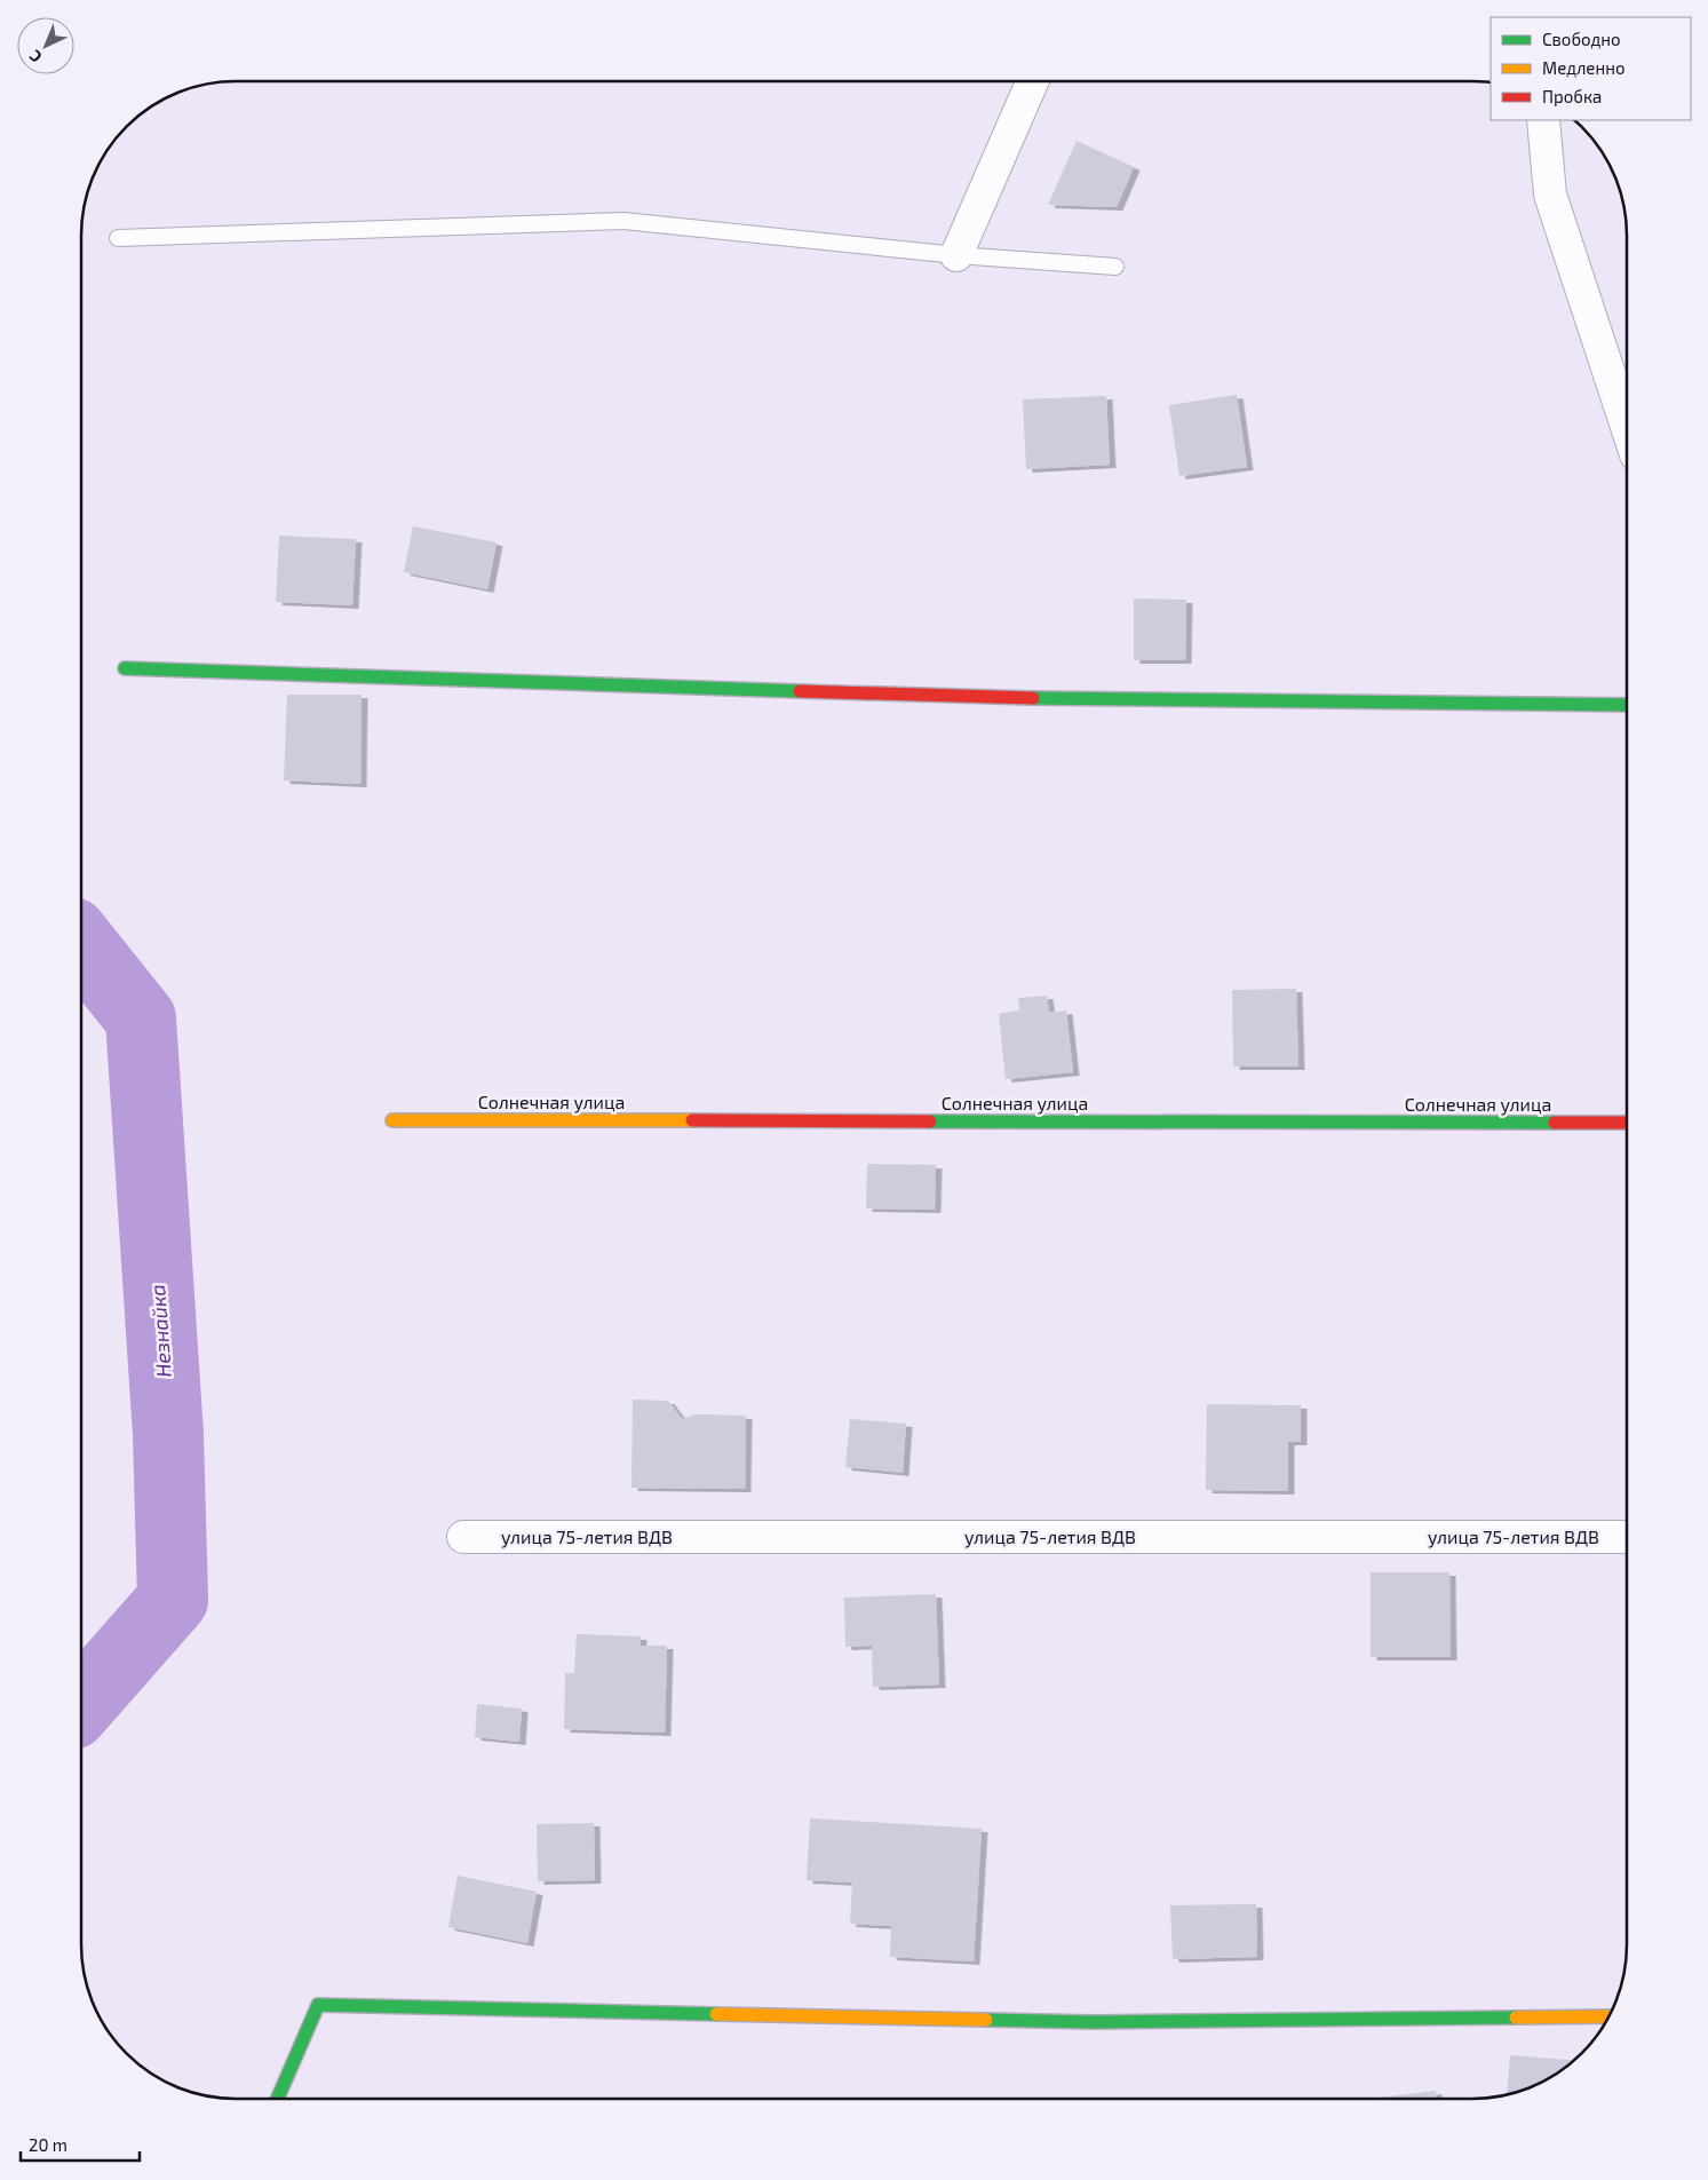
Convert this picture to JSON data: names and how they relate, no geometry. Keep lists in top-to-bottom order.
{
  "streets": {
    "street": ["Солнечная улица", "улица 75-летия ВДВ"]
  },
  "water": ["Незнайка"],
  "legend": ["Свободно", "Медленно", "Пробка"],
  "scale_bar": "20 m",
  "north": "bottom left"
}
